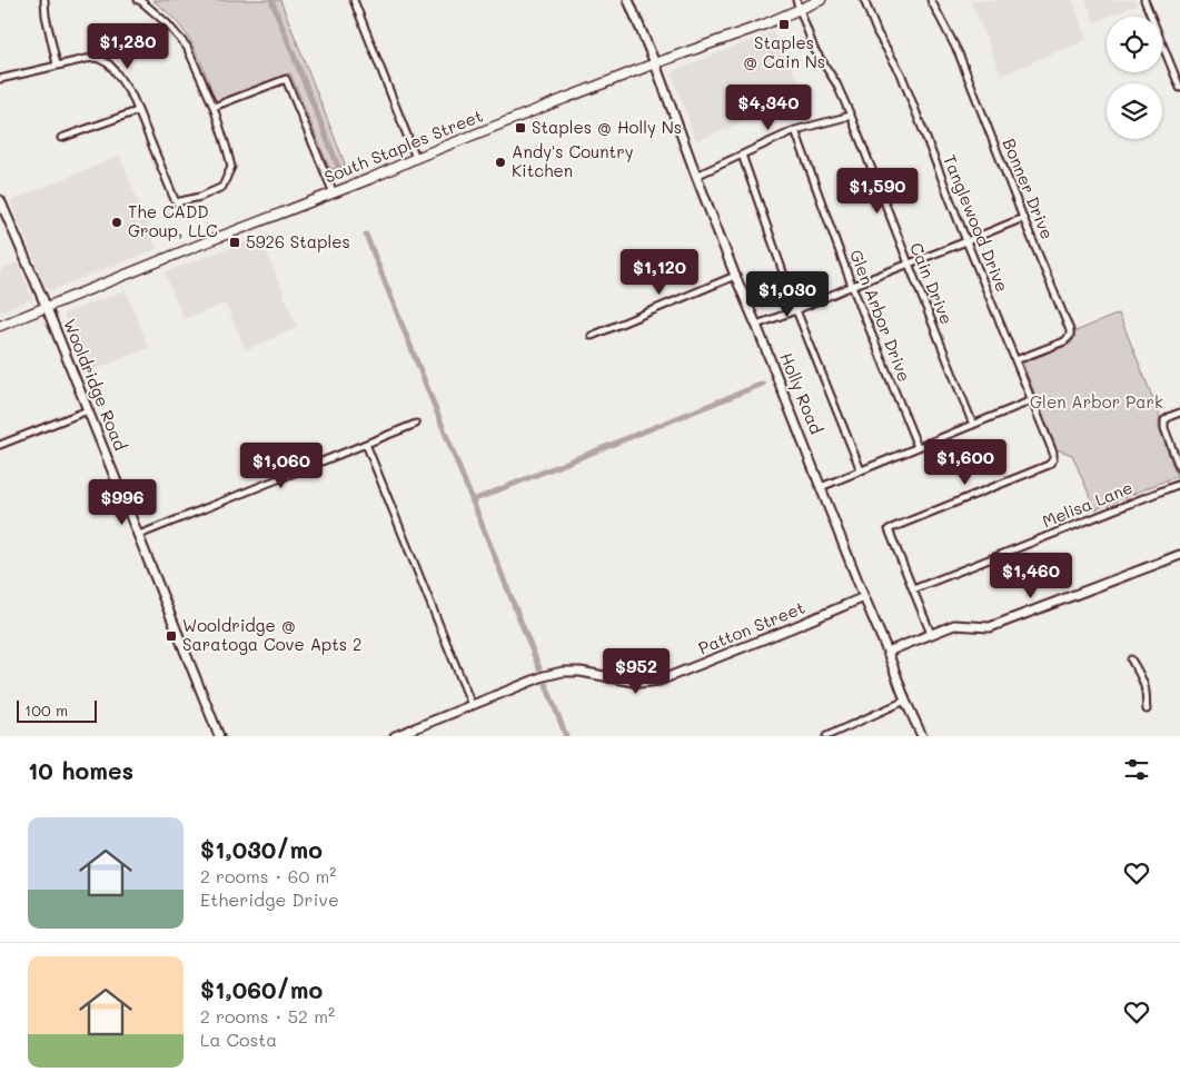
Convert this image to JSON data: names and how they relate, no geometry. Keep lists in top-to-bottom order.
{
  "streets": {
    "main road": [
      "South Staples Street",
      "Wooldridge Road",
      "Holly Road",
      "Patton Street"
    ],
    "street": [
      "Bonner Drive",
      "Tanglewood Drive",
      "Cain Drive",
      "Glen Arbor Drive",
      "Melisa Lane"
    ]
  },
  "crossings": [
    ["South Staples Street", "Cain Drive"],
    ["South Staples Street", "Wooldridge Road"],
    ["South Staples Street", "Holly Road"],
    ["Bonner Drive", "Tanglewood Drive"],
    ["Tanglewood Drive", "Melisa Lane"],
    ["Holly Road", "Patton Street"]
  ],
  "parks": ["Glen Arbor Park"],
  "places": {
    "transit": [
      "Staples @ Cain Ns",
      "Staples @ Holly Ns",
      "5926 Staples",
      "Wooldridge @ Saratoga Cove Apts 2"
    ],
    "other": ["Andy's Country Kitchen", "The CADD Group, LLC"]
  },
  "scale_bar": "100 m",
  "page": {
    "price": [
      "$1,280",
      "$4,340",
      "$1,590",
      "$1,120",
      "$1,030",
      "$1,600",
      "$1,060",
      "$996",
      "$1,460",
      "$952"
    ],
    "scale": "100 m",
    "heading": "10 homes",
    "list": [
      {
        "name": "$1,030/mo",
        "note": "2 rooms · 60 m² · Etheridge Drive"
      },
      {
        "name": "$1,060/mo",
        "note": "2 rooms · 52 m² · La Costa"
      }
    ]
  }
}
